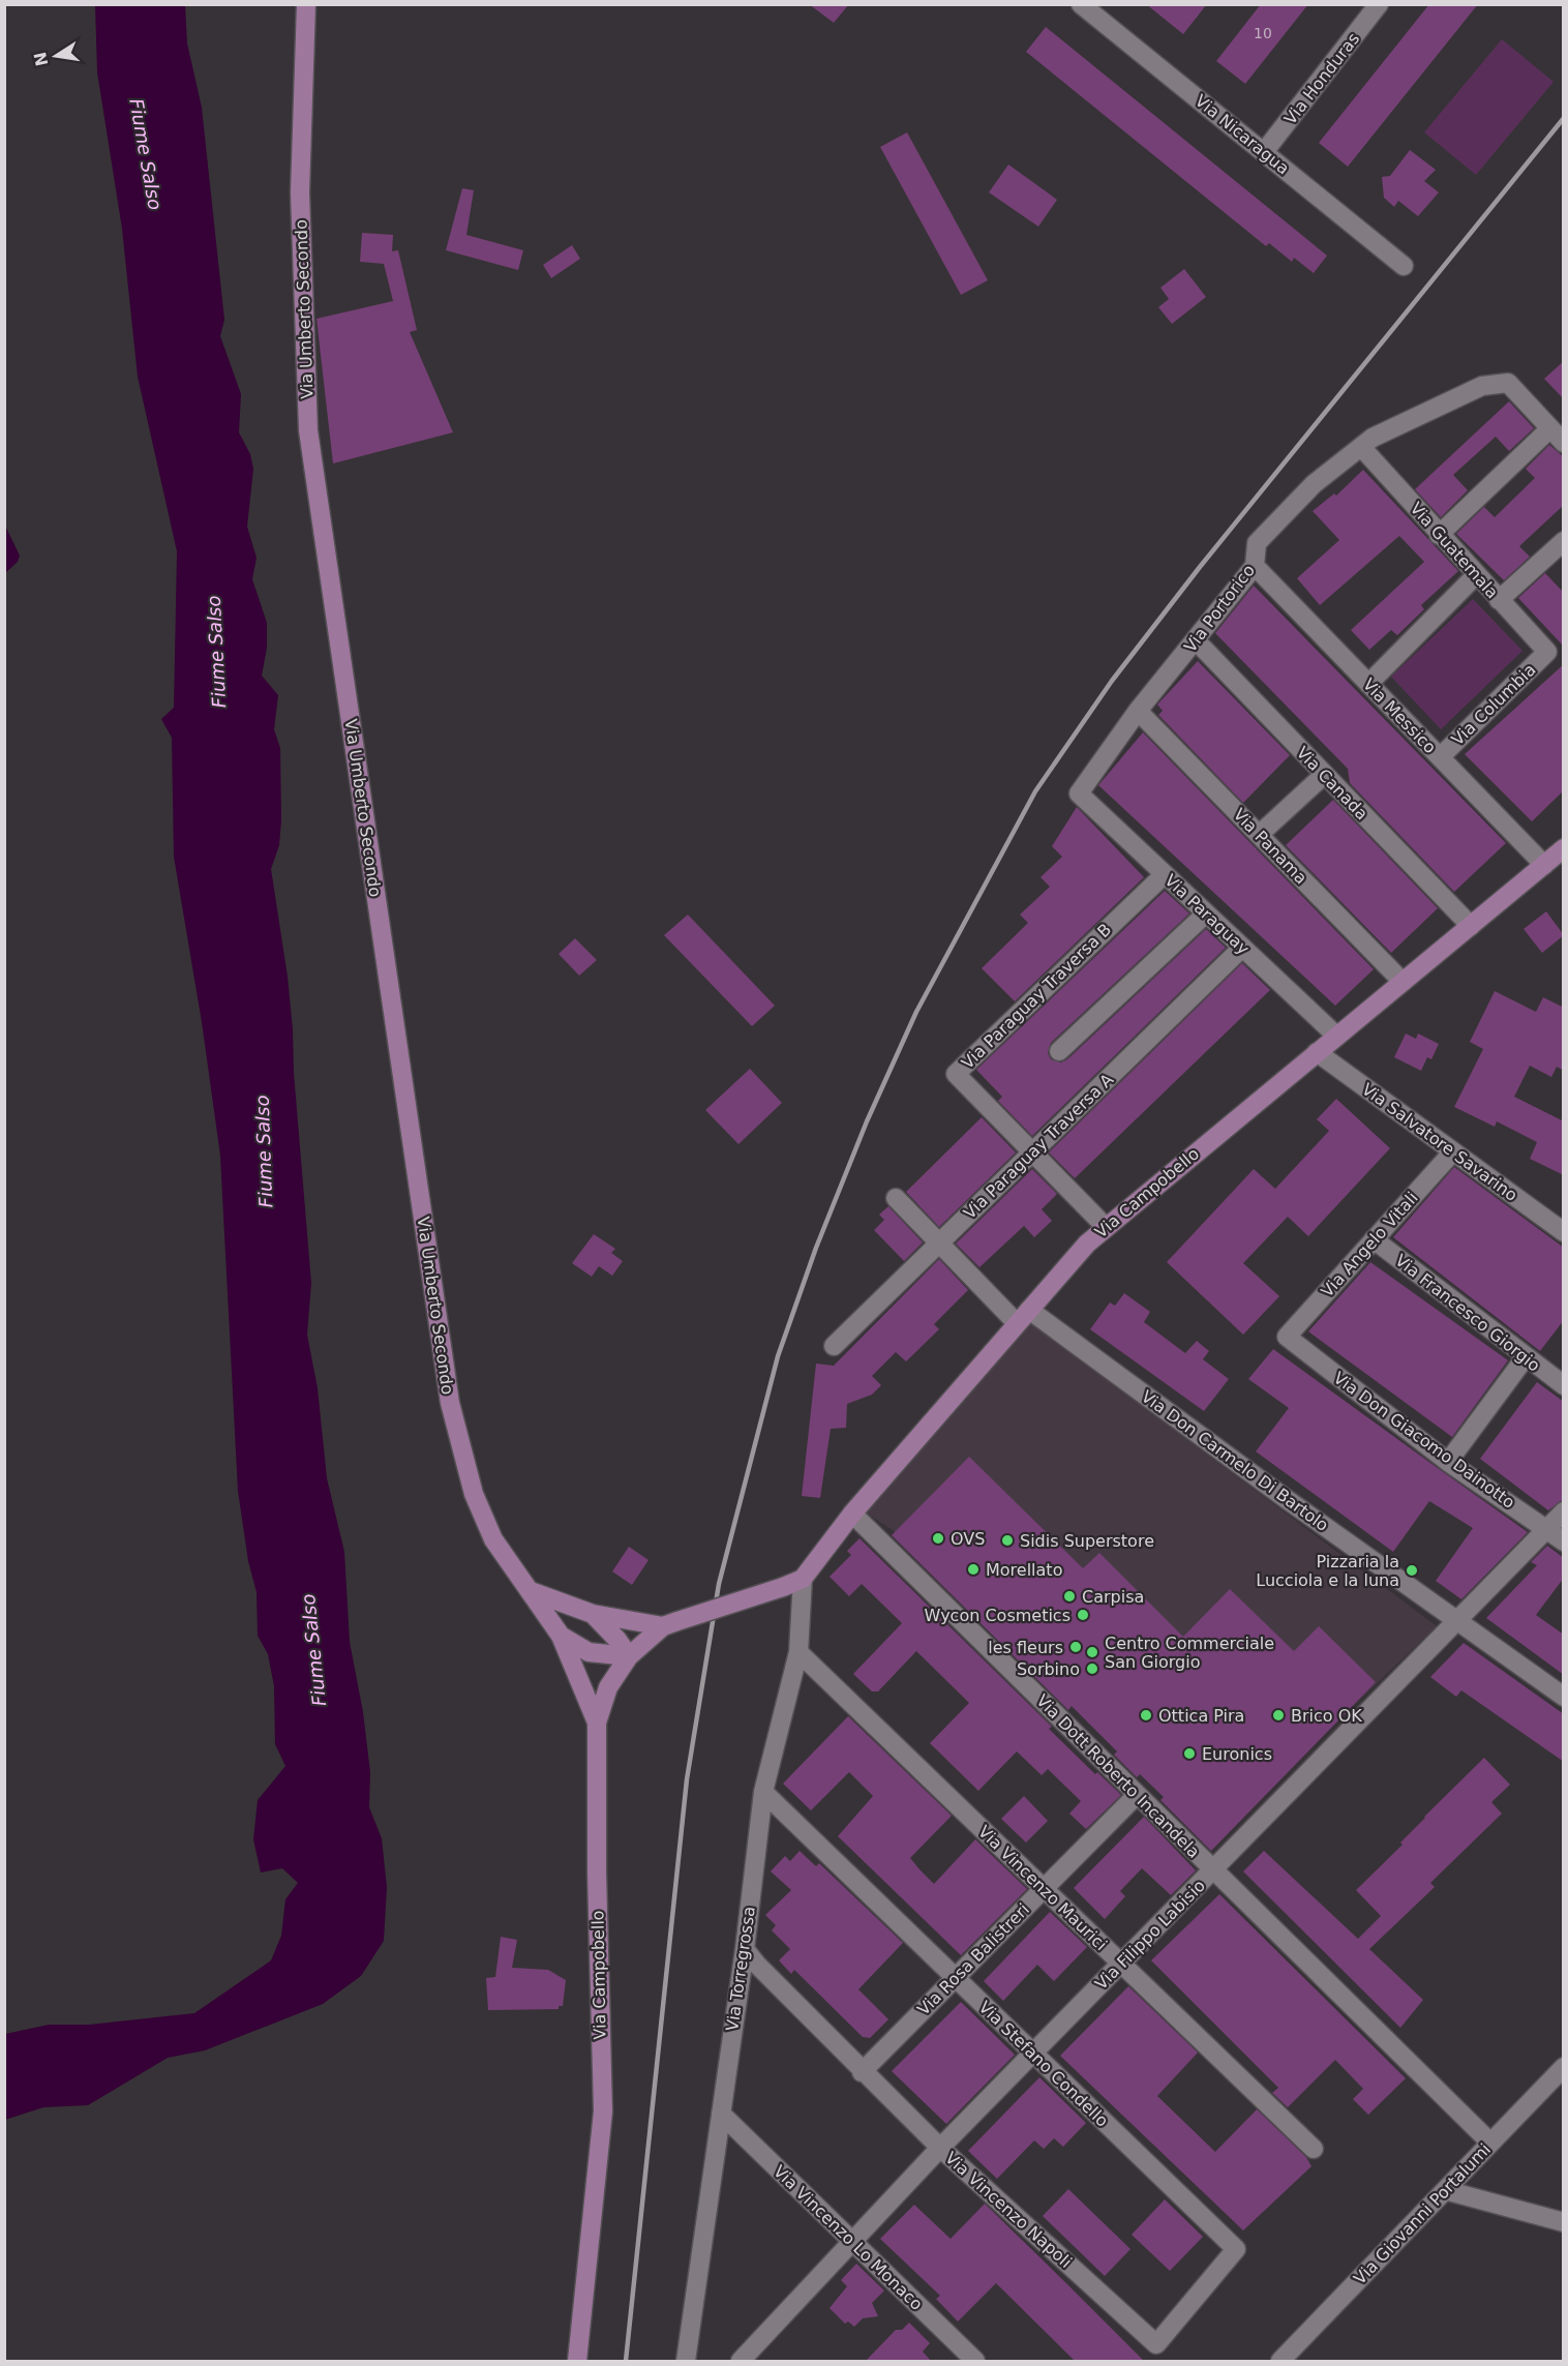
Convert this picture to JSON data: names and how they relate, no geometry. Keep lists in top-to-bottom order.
{
  "streets": {
    "main road": ["Via Umberto Secondo", "Via Campobello"],
    "street": [
      "Via Honduras",
      "Via Nicaragua",
      "Via Guatemala",
      "Via Portorico",
      "Via Columbia",
      "Via Messico",
      "Via Canada",
      "Via Panama",
      "Via Paraguay",
      "Via Paraguay Traversa B",
      "Via Salvatore Savarino",
      "Via Paraguay Traversa A",
      "Via Angelo Vitali",
      "Via Francesco Giorgio",
      "Via Don Giacomo Dainotto",
      "Via Don Carmelo Di Bartolo",
      "Via Dott Roberto Incandela",
      "Via Vincenzo Maurici",
      "Via Filippo Labisio",
      "Via Rosa Balistreri",
      "Via Torregrossa",
      "Via Stefano Condello",
      "Via Vincenzo Napoli",
      "Via Giovanni Portalumi",
      "Via Vincenzo Lo Monaco"
    ]
  },
  "crossings": [
    ["Via Honduras", "Via Nicaragua"],
    ["Via Guatemala", "Via Portorico"],
    ["Via Guatemala", "Via Columbia"],
    ["Via Portorico", "Via Messico"],
    ["Via Portorico", "Via Canada"],
    ["Via Portorico", "Via Panama"],
    ["Via Portorico", "Via Paraguay"],
    ["Via Columbia", "Via Messico"],
    ["Via Messico", "Via Campobello"],
    ["Via Canada", "Via Campobello"],
    ["Via Panama", "Via Campobello"],
    ["Via Paraguay", "Via Paraguay Traversa B"],
    ["Via Paraguay", "Via Paraguay Traversa A"],
    ["Via Paraguay", "Via Campobello"],
    ["Via Paraguay Traversa B", "Via Paraguay Traversa A"],
    ["Via Paraguay Traversa B", "Via Campobello"],
    ["Via Salvatore Savarino", "Via Campobello"],
    ["Via Salvatore Savarino", "Via Angelo Vitali"],
    ["Via Paraguay Traversa A", "Via Don Carmelo Di Bartolo"],
    ["Via Campobello", "Via Don Carmelo Di Bartolo"],
    ["Via Campobello", "Via Dott Roberto Incandela"],
    ["Via Campobello", "Via Torregrossa"],
    ["Via Angelo Vitali", "Via Francesco Giorgio"],
    ["Via Angelo Vitali", "Via Don Giacomo Dainotto"],
    ["Via Don Giacomo Dainotto", "Via Filippo Labisio"],
    ["Via Don Carmelo Di Bartolo", "Via Filippo Labisio"],
    ["Via Dott Roberto Incandela", "Via Filippo Labisio"],
    ["Via Dott Roberto Incandela", "Via Rosa Balistreri"],
    ["Via Dott Roberto Incandela", "Via Giovanni Portalumi"],
    ["Via Vincenzo Maurici", "Via Filippo Labisio"],
    ["Via Vincenzo Maurici", "Via Rosa Balistreri"],
    ["Via Vincenzo Maurici", "Via Torregrossa"],
    ["Via Filippo Labisio", "Via Stefano Condello"],
    ["Via Filippo Labisio", "Via Vincenzo Napoli"],
    ["Via Filippo Labisio", "Via Vincenzo Lo Monaco"],
    ["Via Rosa Balistreri", "Via Stefano Condello"],
    ["Via Rosa Balistreri", "Via Vincenzo Napoli"],
    ["Via Torregrossa", "Via Stefano Condello"],
    ["Via Torregrossa", "Via Vincenzo Napoli"],
    ["Via Torregrossa", "Via Vincenzo Lo Monaco"],
    ["Via Stefano Condello", "Via Vincenzo Napoli"]
  ],
  "water": ["Fiume Salso"],
  "places": [
    "OVS",
    "Sidis Superstore",
    "Morellato",
    "Pizzaria la Lucciola e la luna",
    "Carpisa",
    "Wycon Cosmetics",
    "les fleurs",
    "Centro Commerciale San Giorgio",
    "Sorbino",
    "Ottica Pira",
    "Brico OK",
    "Euronics"
  ],
  "house_numbers": ["10"],
  "north": "left"
}
